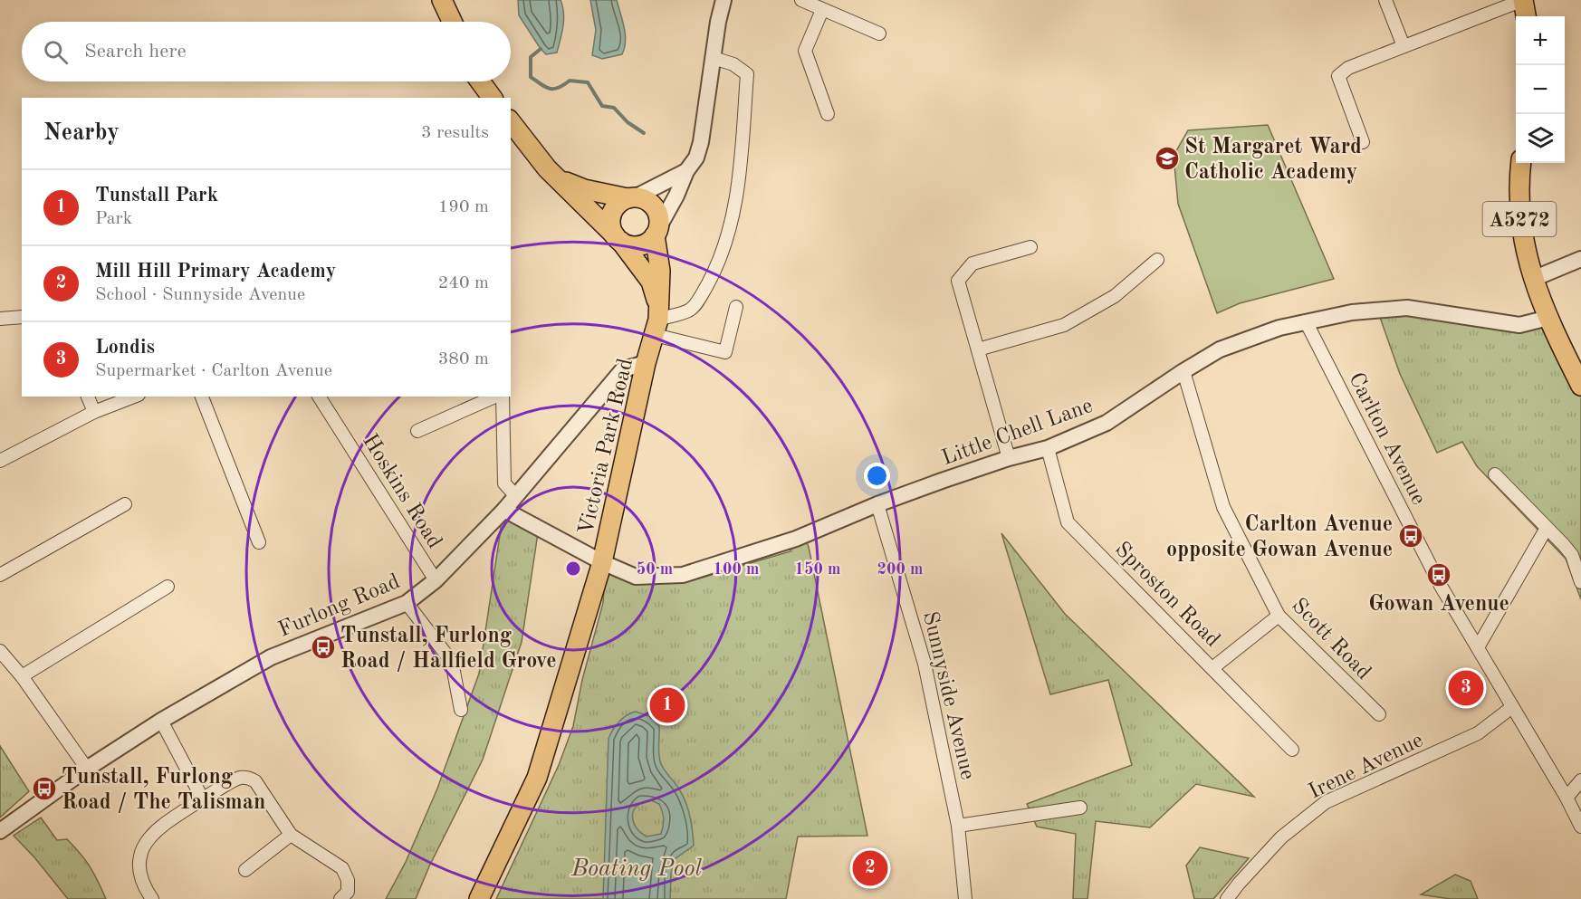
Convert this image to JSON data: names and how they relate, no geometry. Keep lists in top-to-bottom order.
{
  "streets": {
    "main road": ["A5272", "Victoria Park Road"],
    "street": [
      "Little Chell Lane",
      "Carlton Avenue",
      "Hoskins Road",
      "Sproston Road",
      "Furlong Road",
      "Scott Road",
      "Sunnyside Avenue",
      "Irene Avenue"
    ]
  },
  "crossings": [
    ["A5272", "Little Chell Lane"],
    ["Little Chell Lane", "Carlton Avenue"],
    ["Little Chell Lane", "Victoria Park Road"],
    ["Little Chell Lane", "Sproston Road"],
    ["Little Chell Lane", "Furlong Road"],
    ["Little Chell Lane", "Scott Road"],
    ["Little Chell Lane", "Sunnyside Avenue"],
    ["Carlton Avenue", "Irene Avenue"],
    ["Victoria Park Road", "Furlong Road"],
    ["Hoskins Road", "Furlong Road"]
  ],
  "water": ["Boating Pool"],
  "places": {
    "school or university": ["St Margaret Ward Catholic Academy"],
    "bus stop": [
      "Carlton Avenue opposite Gowan Avenue",
      "Gowan Avenue",
      "Tunstall, Furlong Road / Hallfield Grove",
      "Tunstall, Furlong Road / The Talisman"
    ]
  },
  "page": {
    "map_buttons": ["+", "−"],
    "search": "Search here",
    "heading": ["Nearby", "3 results"],
    "list": [
      {
        "mark": "1",
        "name": "Tunstall Park",
        "note": "Park",
        "value": "190 m"
      },
      {
        "mark": "2",
        "name": "Mill Hill Primary Academy",
        "note": "School · Sunnyside Avenue",
        "value": "240 m"
      },
      {
        "mark": "3",
        "name": "Londis",
        "note": "Supermarket · Carlton Avenue",
        "value": "380 m"
      }
    ],
    "pins": ["3", "1", "2"]
  },
  "rings": [
    "50 m",
    "100 m",
    "150 m",
    "200 m"
  ]
}
